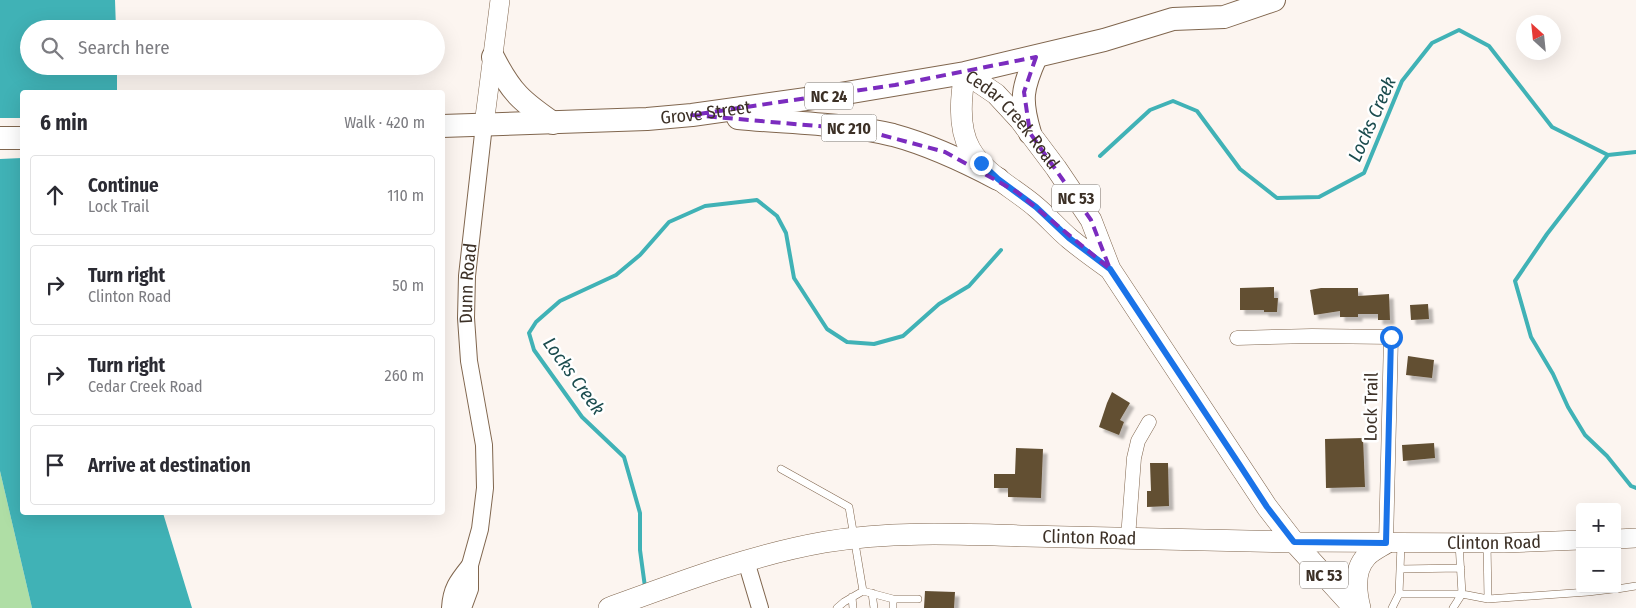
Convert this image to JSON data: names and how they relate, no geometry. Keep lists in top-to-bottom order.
{
  "streets": {
    "highway": ["NC 24", "Grove Street", "NC 210"],
    "main road": [
      "Cedar Creek Road",
      "NC 53",
      "Dunn Road",
      "Clinton Road"
    ],
    "street": ["Lock Trail"]
  },
  "crossings": [
    ["NC 24", "Grove Street"],
    ["NC 24", "Cedar Creek Road"],
    ["Grove Street", "Cedar Creek Road"],
    ["Grove Street", "NC 210"],
    ["Grove Street", "Dunn Road"],
    ["Cedar Creek Road", "NC 210"],
    ["Cedar Creek Road", "Clinton Road"],
    ["Lock Trail", "Clinton Road"]
  ],
  "water": ["Locks Creek"],
  "north": "top left",
  "page": {
    "search": "Search here",
    "heading": ["6 min", "Walk · 420 m"],
    "list": [
      ["Continue", "Lock Trail", "110 m"],
      ["Turn right", "Clinton Road", "50 m"],
      ["Turn right", "Cedar Creek Road", "260 m"],
      "Arrive at destination"
    ],
    "map_buttons": ["+", "−"]
  }
}
